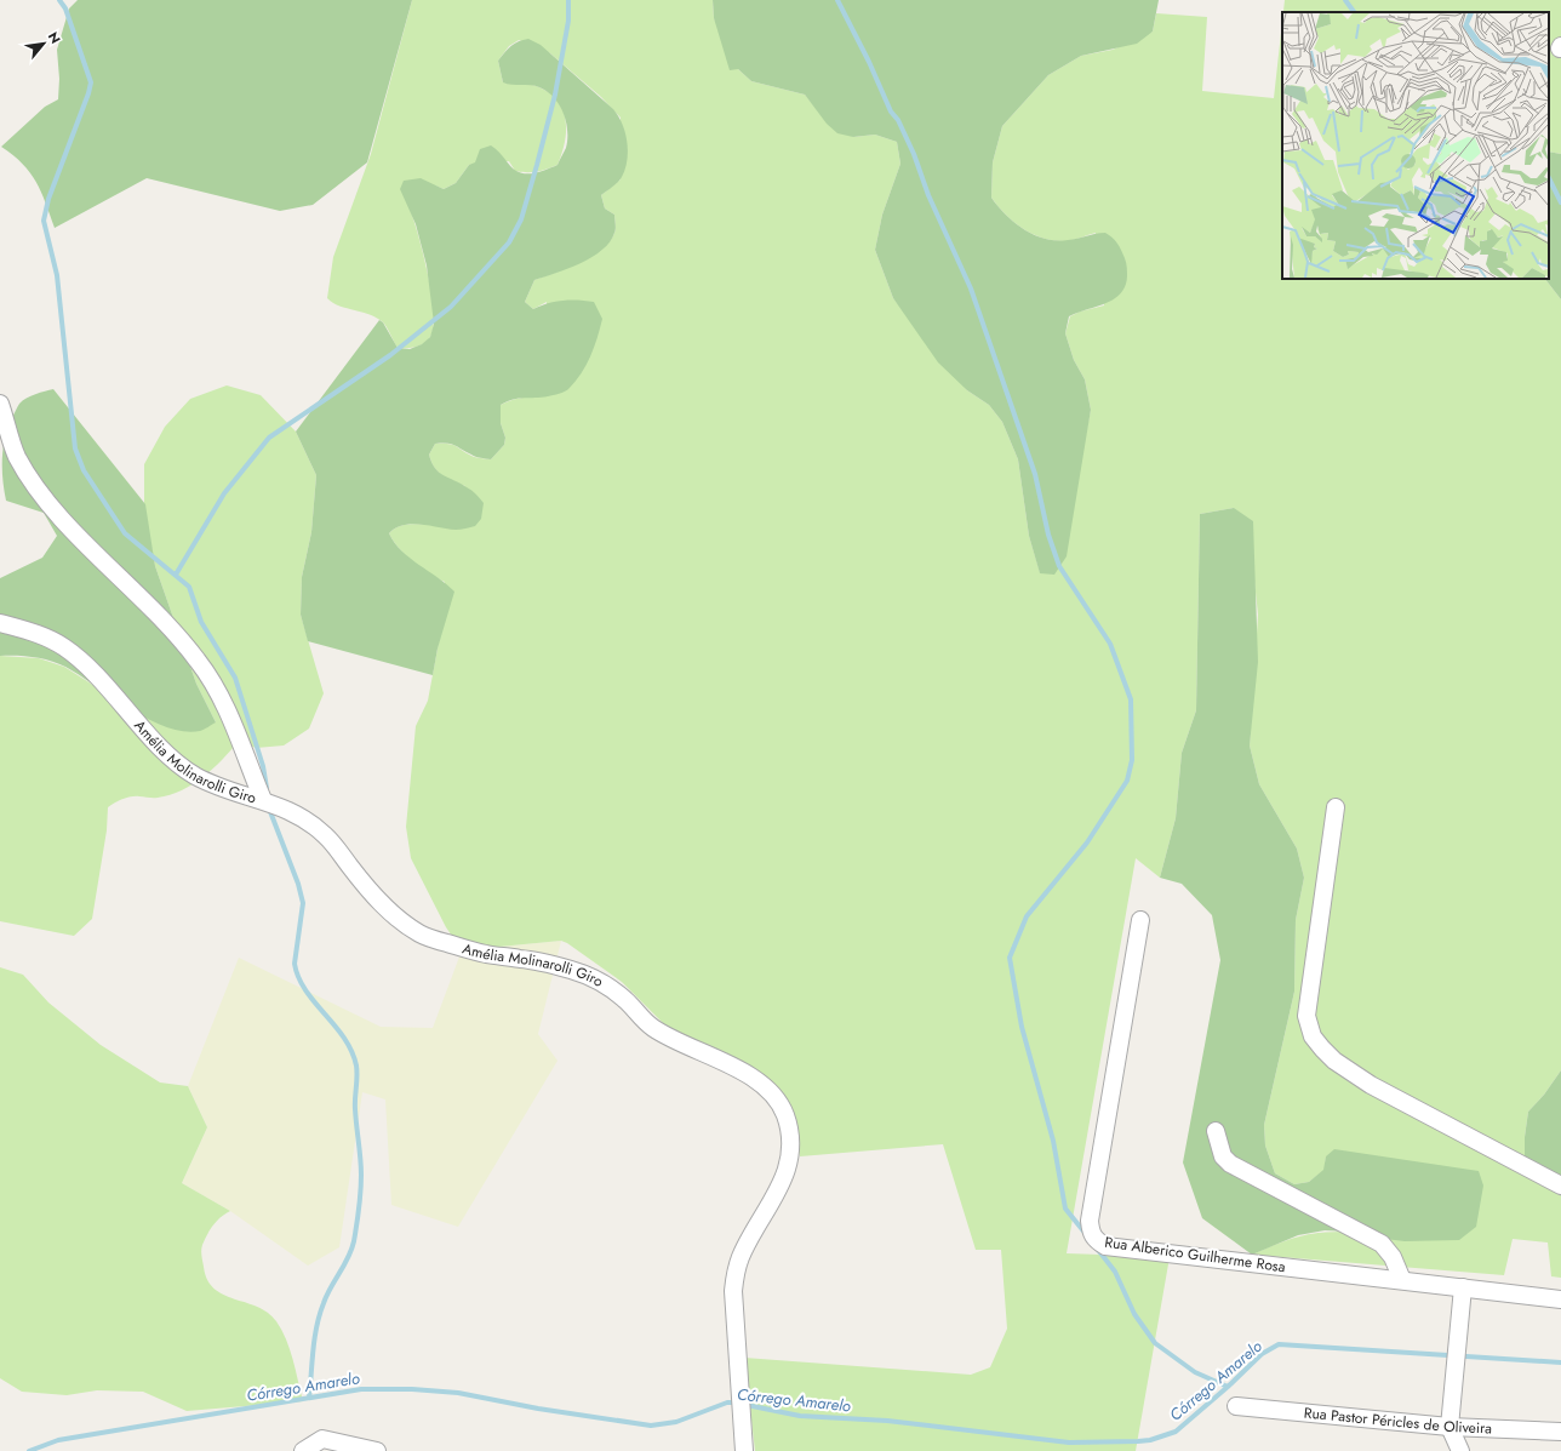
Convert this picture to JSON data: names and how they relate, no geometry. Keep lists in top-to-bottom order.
{
  "streets": {
    "street": ["Amélia Molinarolli Giro", "Rua Alberico Guilherme Rosa", "Rua Pastor Péricles de Oliveira"]
  },
  "water": ["Córrego Amarelo"],
  "north": "top right"
}
